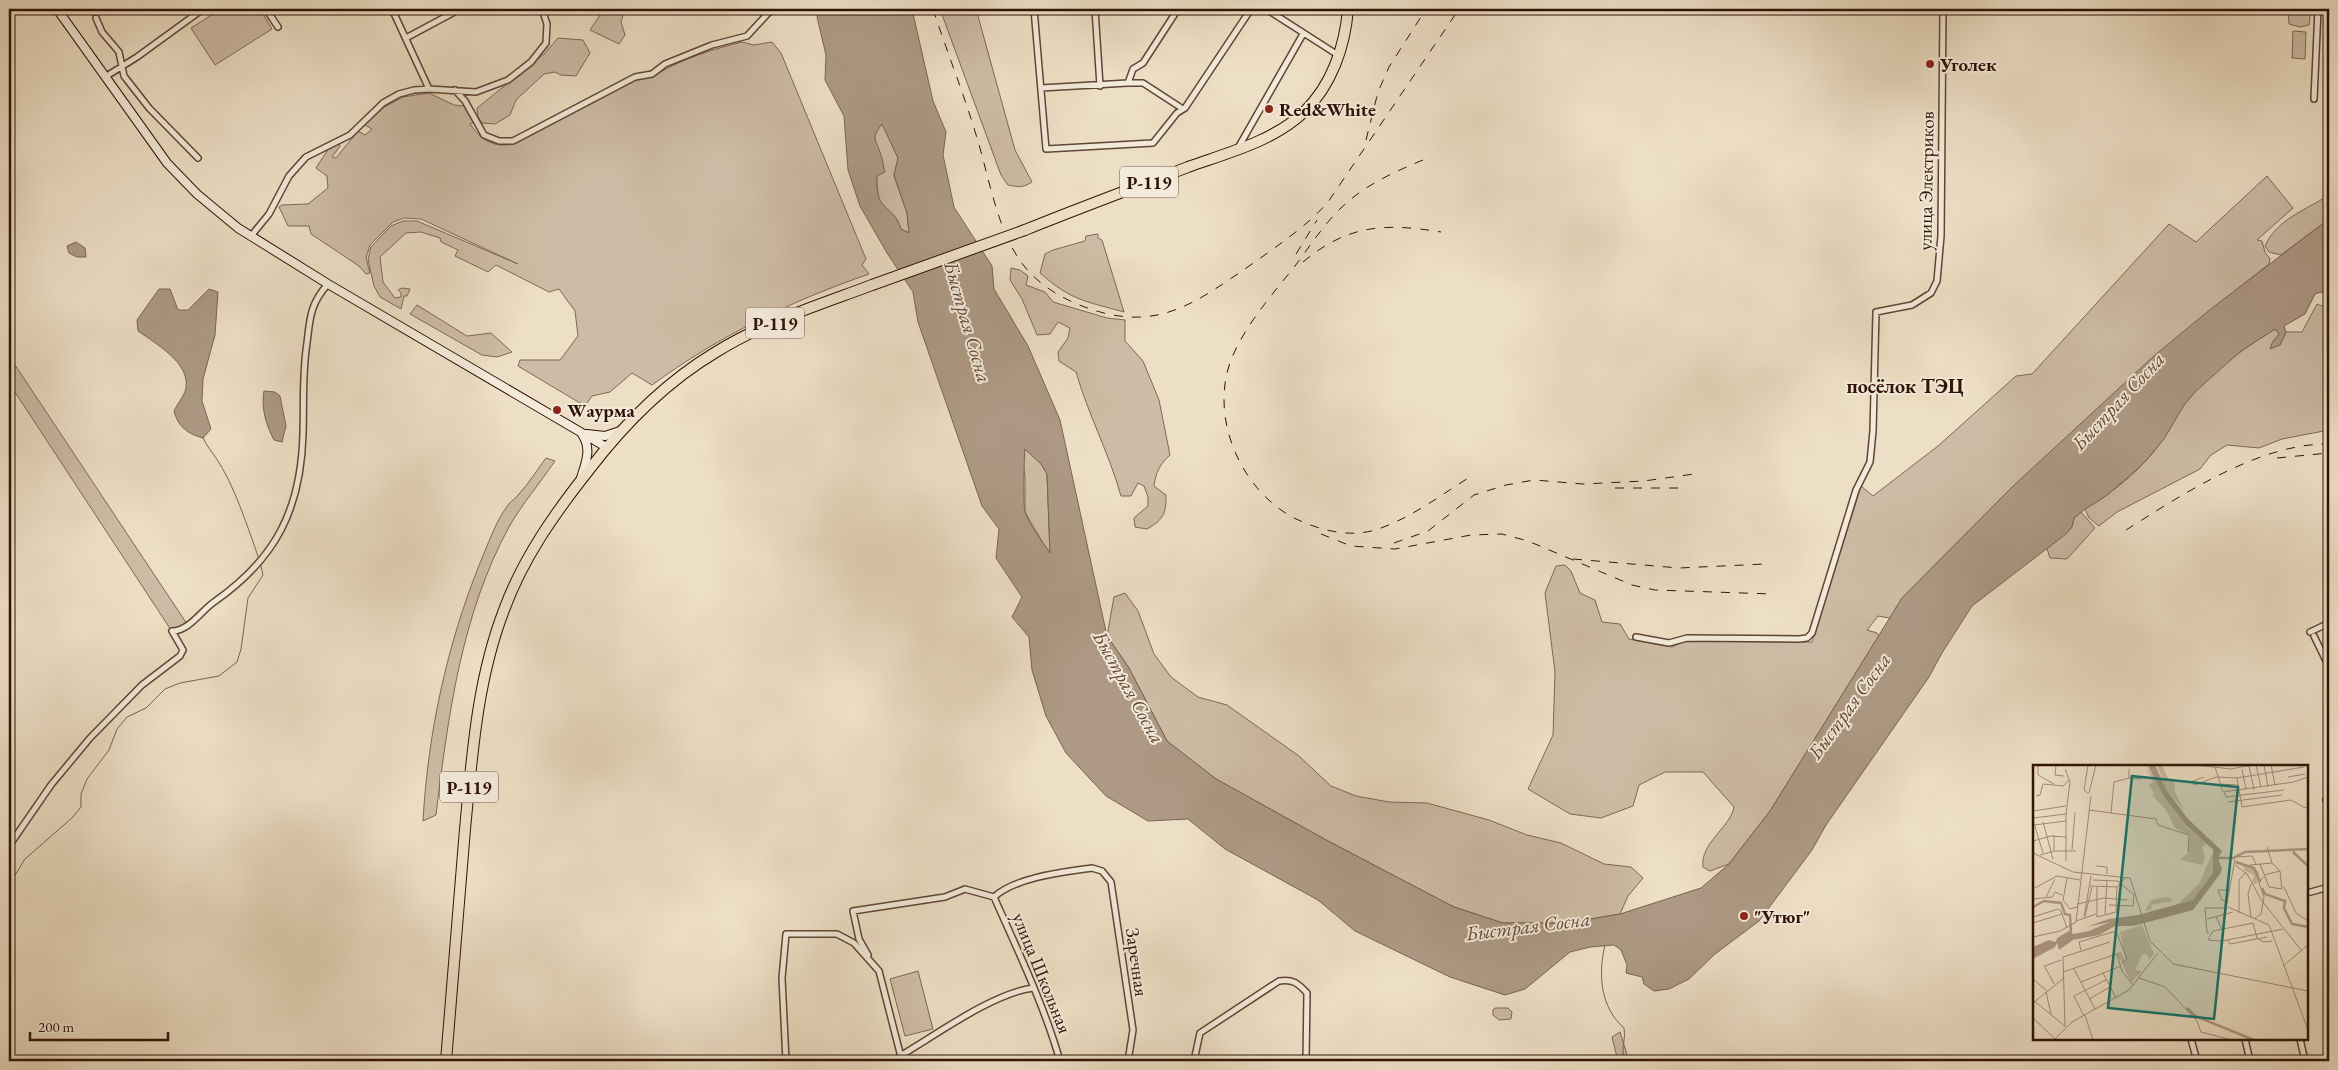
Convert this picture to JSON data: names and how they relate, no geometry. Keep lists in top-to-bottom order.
{
  "streets": {
    "highway": ["Р-119"],
    "street": ["улица Электриков", "Заречная", "улица Школьная"]
  },
  "crossings": [
    ["Заречная", "улица Школьная"]
  ],
  "districts": ["посёлок ТЭЦ"],
  "water": ["Быстрая Сосна"],
  "places": [
    "Уголек",
    "Red&White",
    "Wаурма",
    "\"Утюг\""
  ],
  "scale_bar": "200 m"
}
